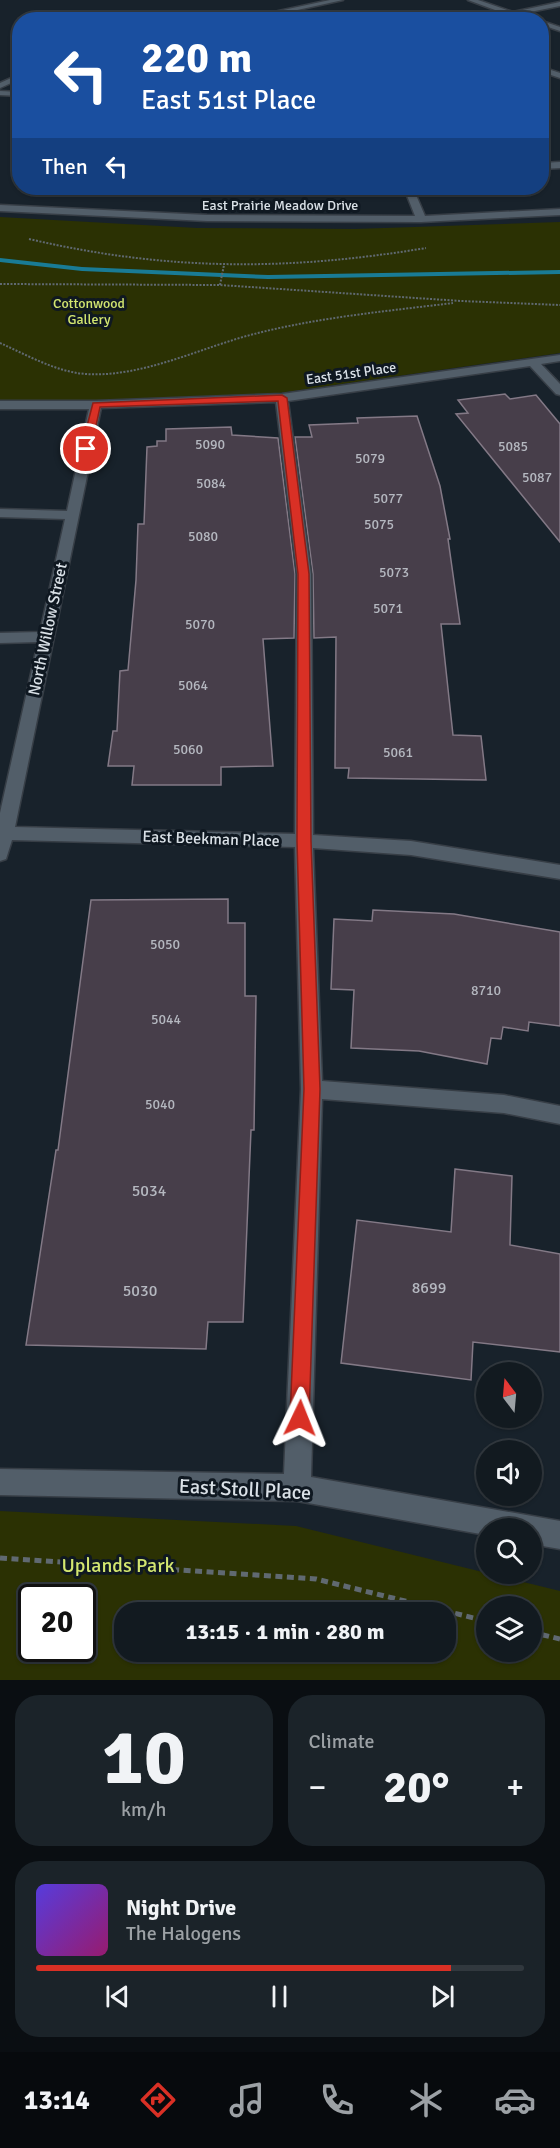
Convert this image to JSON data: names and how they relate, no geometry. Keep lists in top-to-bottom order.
{
  "streets": {
    "street": [
      "East Prairie Meadow Drive",
      "East 51st Place",
      "North Willow Street",
      "East Beekman Place",
      "East Stoll Place"
    ]
  },
  "crossings": [
    ["East 51st Place", "North Willow Street"],
    ["North Willow Street", "East Beekman Place"]
  ],
  "parks": ["Cottonwood Gallery", "Uplands Park"],
  "house_numbers": [
    "5090",
    "5085",
    "5079",
    "5087",
    "5084",
    "5077",
    "5075",
    "5080",
    "5073",
    "5071",
    "5070",
    "5064",
    "5060",
    "5061",
    "5050",
    "8710",
    "5044",
    "5040",
    "5034",
    "8699",
    "5030"
  ],
  "north": "top",
  "page": {
    "turn": ["220 m", "East 51st Place"],
    "then": "Then",
    "limit": "20",
    "trip": "13:15 · 1 min · 280 m",
    "tile": [
      ["10", "km/h"],
      "Climate"
    ],
    "heat": ["−", "20°", "+"],
    "song": ["Night Drive", "The Halogens"],
    "tabs": "13:14"
  }
}
